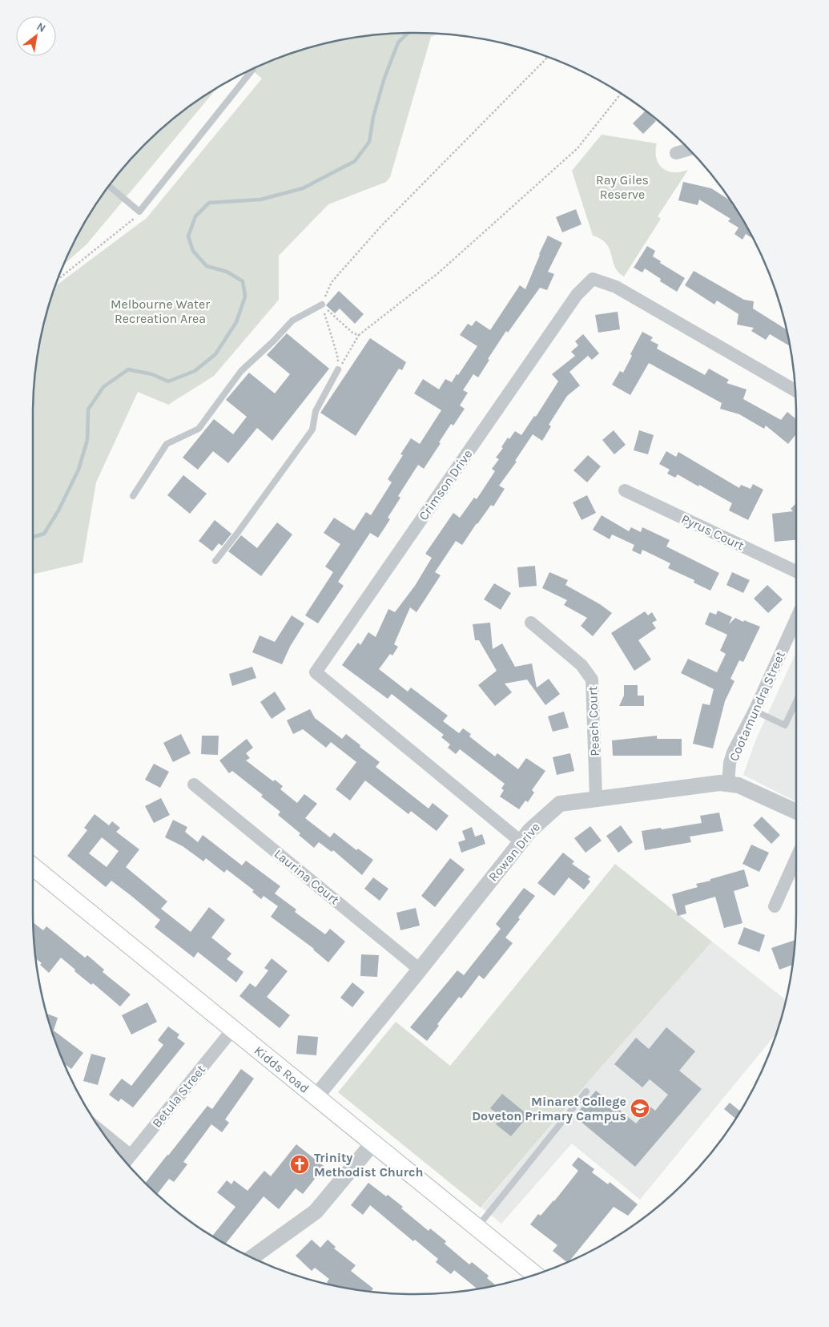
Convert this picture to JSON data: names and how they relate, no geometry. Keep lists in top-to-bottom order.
{
  "streets": {
    "main road": ["Kidds Road"],
    "street": [
      "Crimson Drive",
      "Pyrus Court",
      "Cootamundra Street",
      "Peach Court",
      "Rowan Drive",
      "Laurina Court",
      "Betula Street"
    ]
  },
  "crossings": [
    ["Crimson Drive", "Rowan Drive"],
    ["Cootamundra Street", "Rowan Drive"],
    ["Peach Court", "Rowan Drive"],
    ["Rowan Drive", "Laurina Court"],
    ["Rowan Drive", "Kidds Road"],
    ["Kidds Road", "Betula Street"]
  ],
  "parks": ["Ray Giles Reserve", "Melbourne Water Recreation Area"],
  "places": {
    "school or university": ["Minaret College Doveton Primary Campus"],
    "church": ["Trinity Methodist Church"]
  },
  "north": "top right"
}
